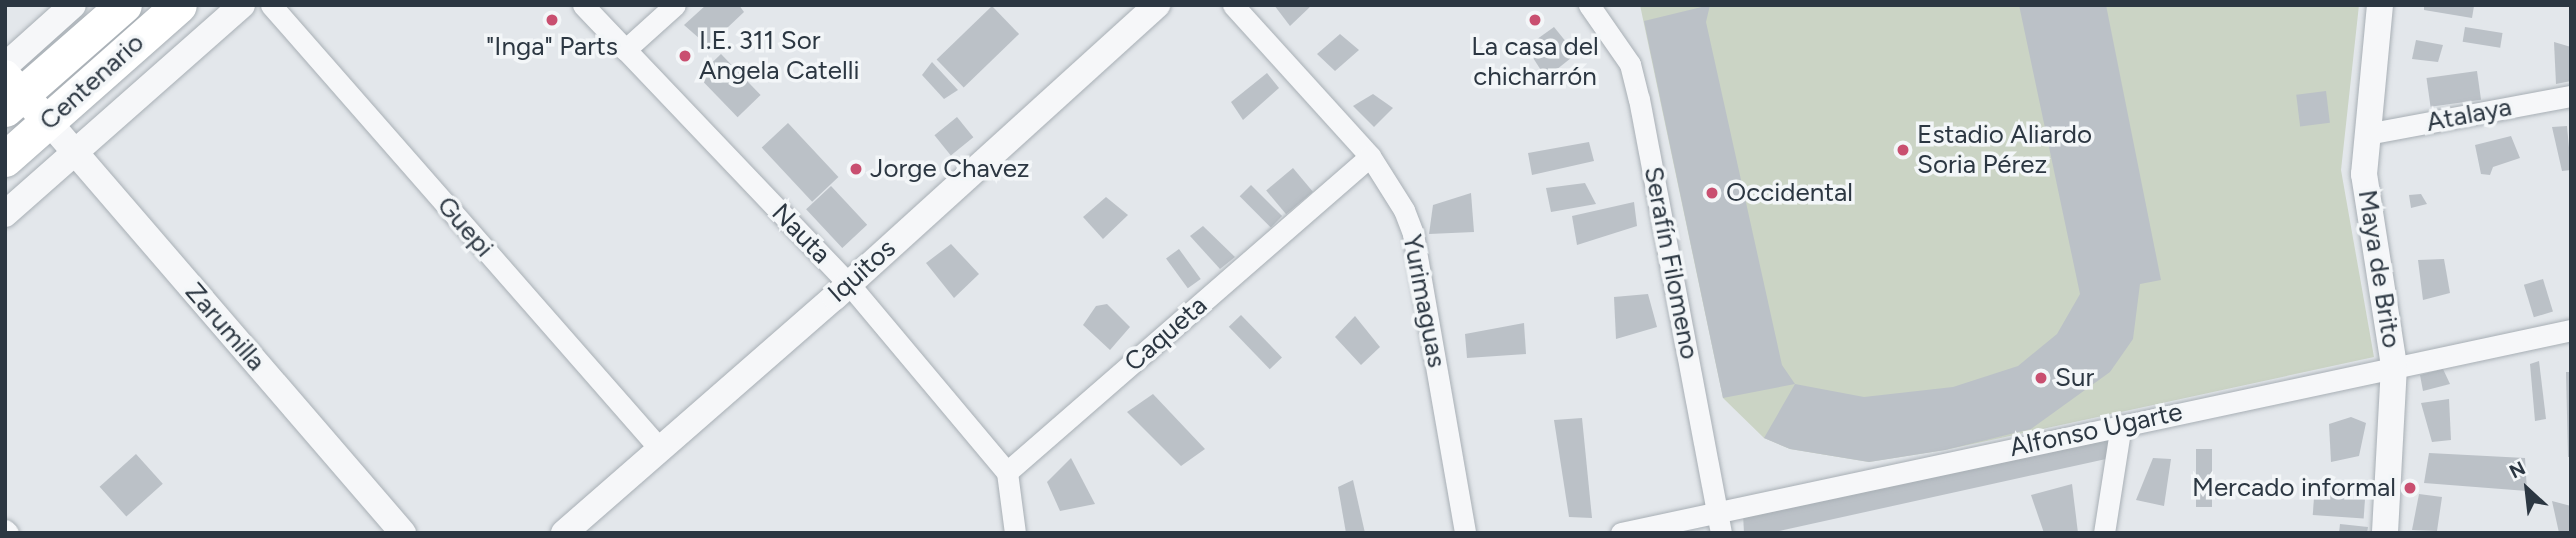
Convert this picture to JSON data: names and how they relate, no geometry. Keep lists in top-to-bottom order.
{
  "streets": {
    "highway": ["Centenario"],
    "street": [
      "Atalaya",
      "Guepi",
      "Nauta",
      "Serafín Filomeno",
      "Maya de Brito",
      "Iquitos",
      "Yurimaguas",
      "Zarumilla",
      "Caqueta",
      "Alfonso Ugarte"
    ]
  },
  "crossings": [
    ["Centenario", "Zarumilla"],
    ["Atalaya", "Maya de Brito"],
    ["Guepi", "Iquitos"],
    ["Nauta", "Iquitos"],
    ["Nauta", "Caqueta"],
    ["Serafín Filomeno", "Alfonso Ugarte"],
    ["Maya de Brito", "Alfonso Ugarte"],
    ["Yurimaguas", "Caqueta"]
  ],
  "places": [
    "\"Inga\" Parts",
    "La casa del chicharrón",
    "I.E. 311 Sor Angela Catelli",
    "Estadio Aliardo Soria Pérez",
    "Jorge Chavez",
    "Occidental",
    "Sur",
    "Mercado informal"
  ],
  "north": "top left"
}
